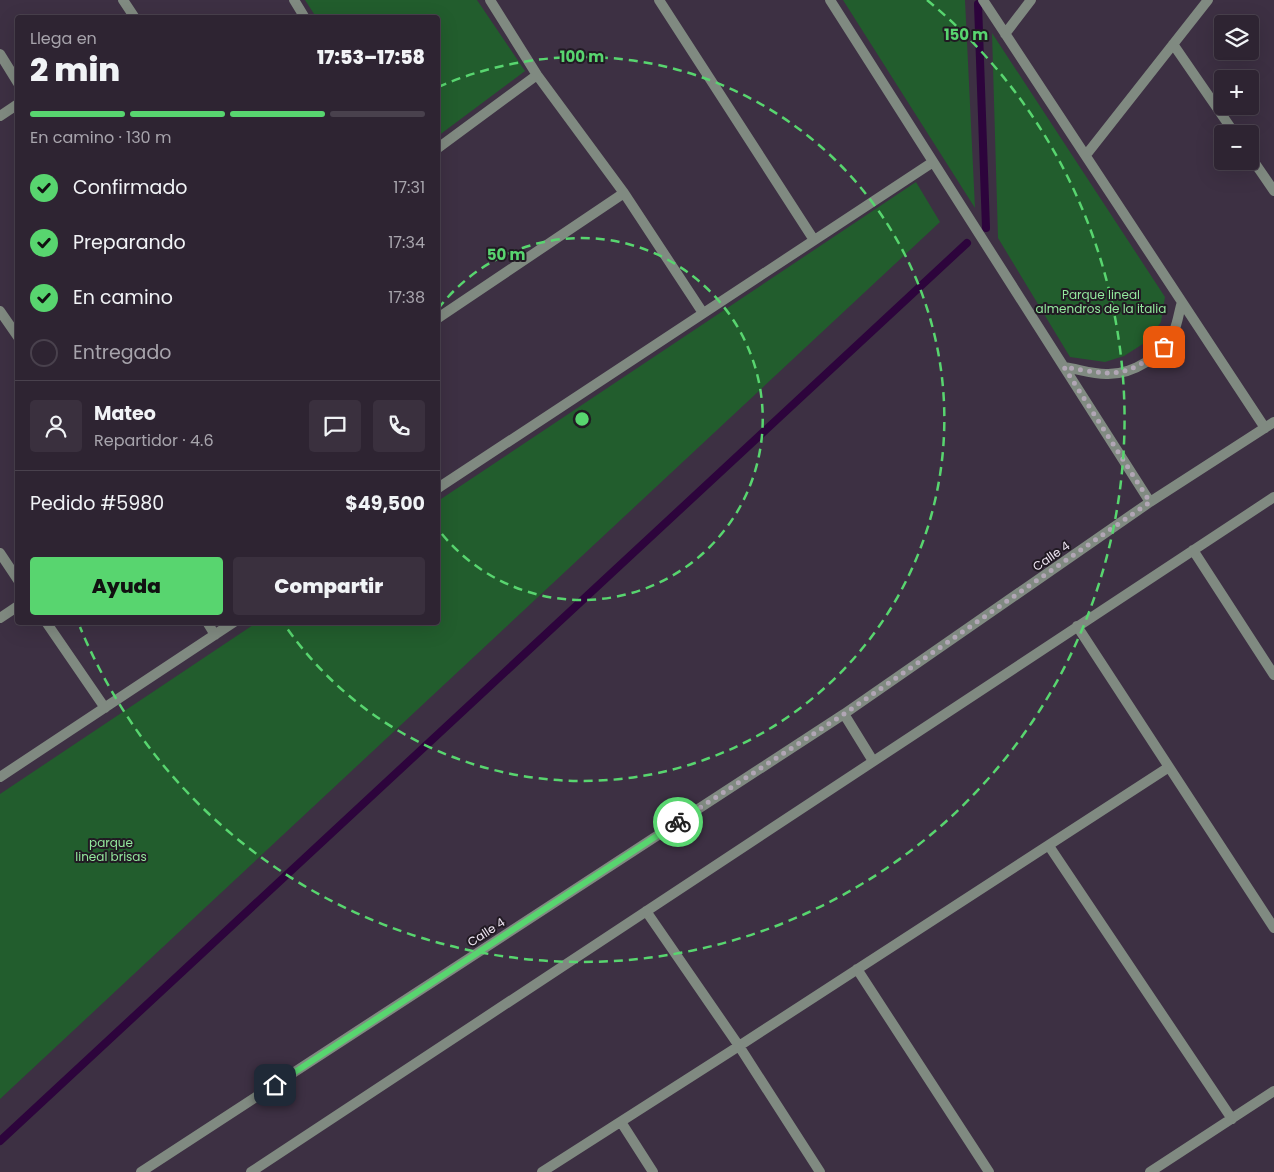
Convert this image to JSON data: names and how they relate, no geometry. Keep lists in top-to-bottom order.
{
  "streets": {
    "street": ["Calle 4"]
  },
  "parks": ["Parque lineal almendros de la italia", "parque lineal brisas"],
  "page": {
    "map_buttons": ["+", "−"],
    "heading": ["2 min", "Llega en", "17:53–17:58"],
    "panel": [
      "Mateo",
      "Repartidor · 4.6",
      "Pedido #5980",
      "$49,500"
    ],
    "bar": "En camino · 130 m",
    "list": [
      ["Confirmado", "17:31"],
      ["Preparando", "17:34"],
      ["En camino", "17:38"],
      "Entregado"
    ],
    "buttons": ["Ayuda", "Compartir"]
  },
  "rings": ["150 m", "100 m", "50 m"]
}
